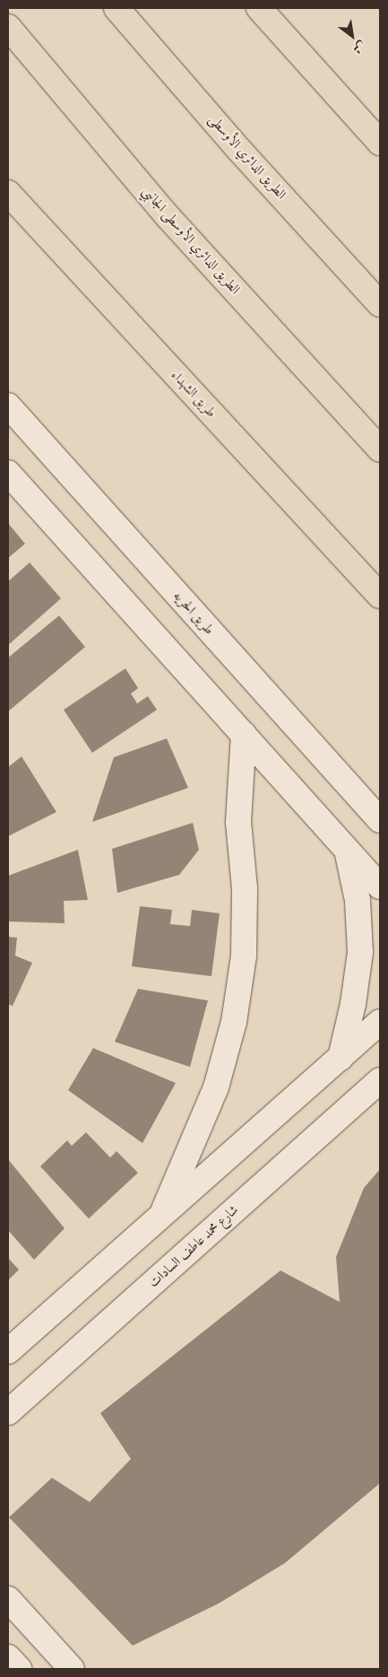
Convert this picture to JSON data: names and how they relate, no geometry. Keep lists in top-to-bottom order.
{
  "streets": {
    "main road": ["الطريق الدائري الأوسطى", "الطريق الدائري الأوسطى الجانبي", "طريق الشهداء"],
    "street": ["طريق الحريه", "شارع محمد عاطف السادات"]
  },
  "north": "bottom right"
}
